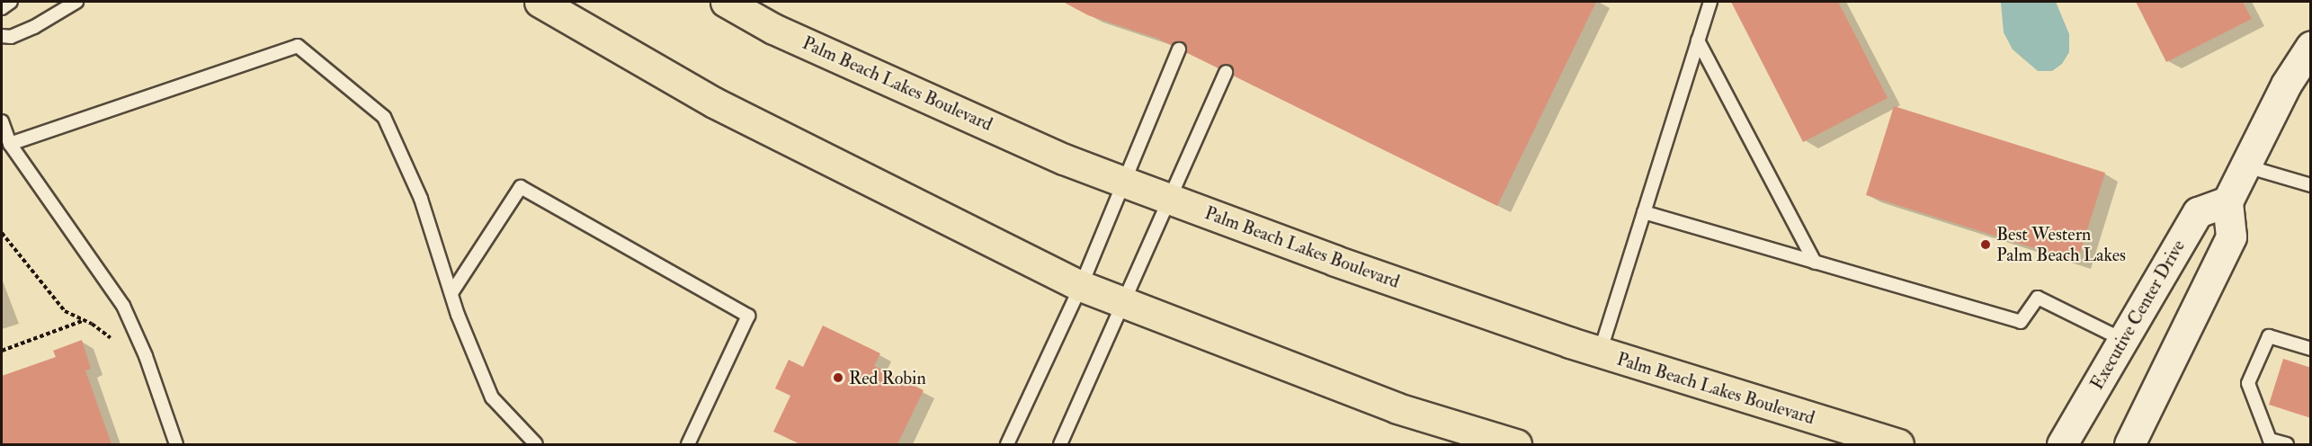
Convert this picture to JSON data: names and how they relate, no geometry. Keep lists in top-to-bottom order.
{
  "streets": {
    "main road": ["Palm Beach Lakes Boulevard"],
    "street": ["Executive Center Drive"]
  },
  "places": ["Best Western Palm Beach Lakes", "Red Robin"]
}
